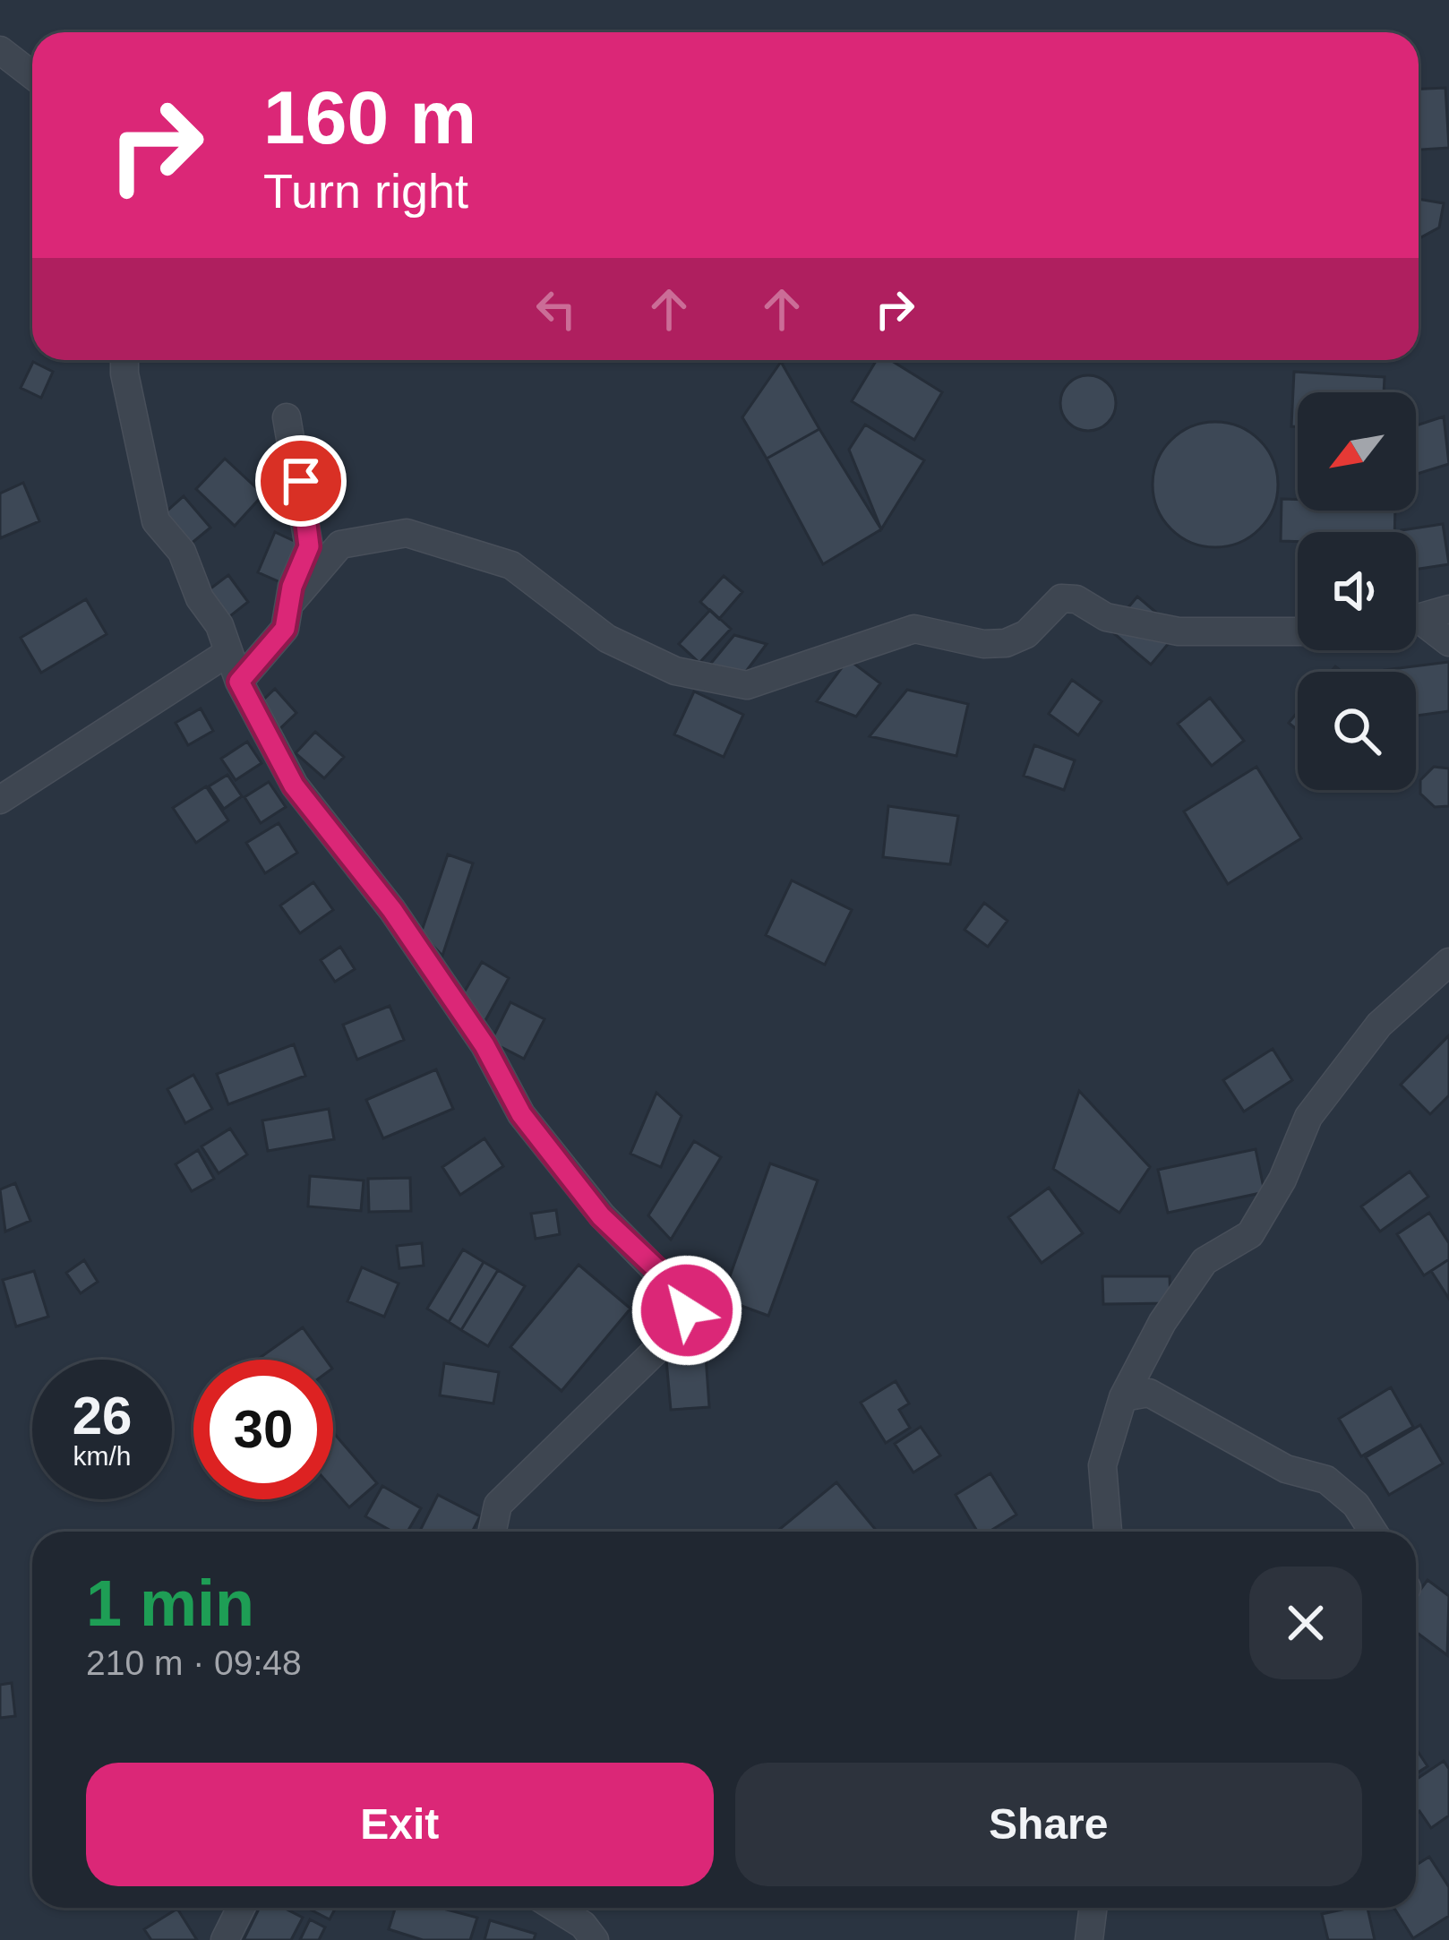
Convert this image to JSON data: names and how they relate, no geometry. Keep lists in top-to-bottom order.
{
  "north": "bottom left",
  "page": {
    "turn": ["160 m", "Turn right"],
    "speed": "26 km/h",
    "limit": "30",
    "heading": ["1 min", "210 m · 09:48"],
    "buttons": ["Exit", "Share"]
  }
}
